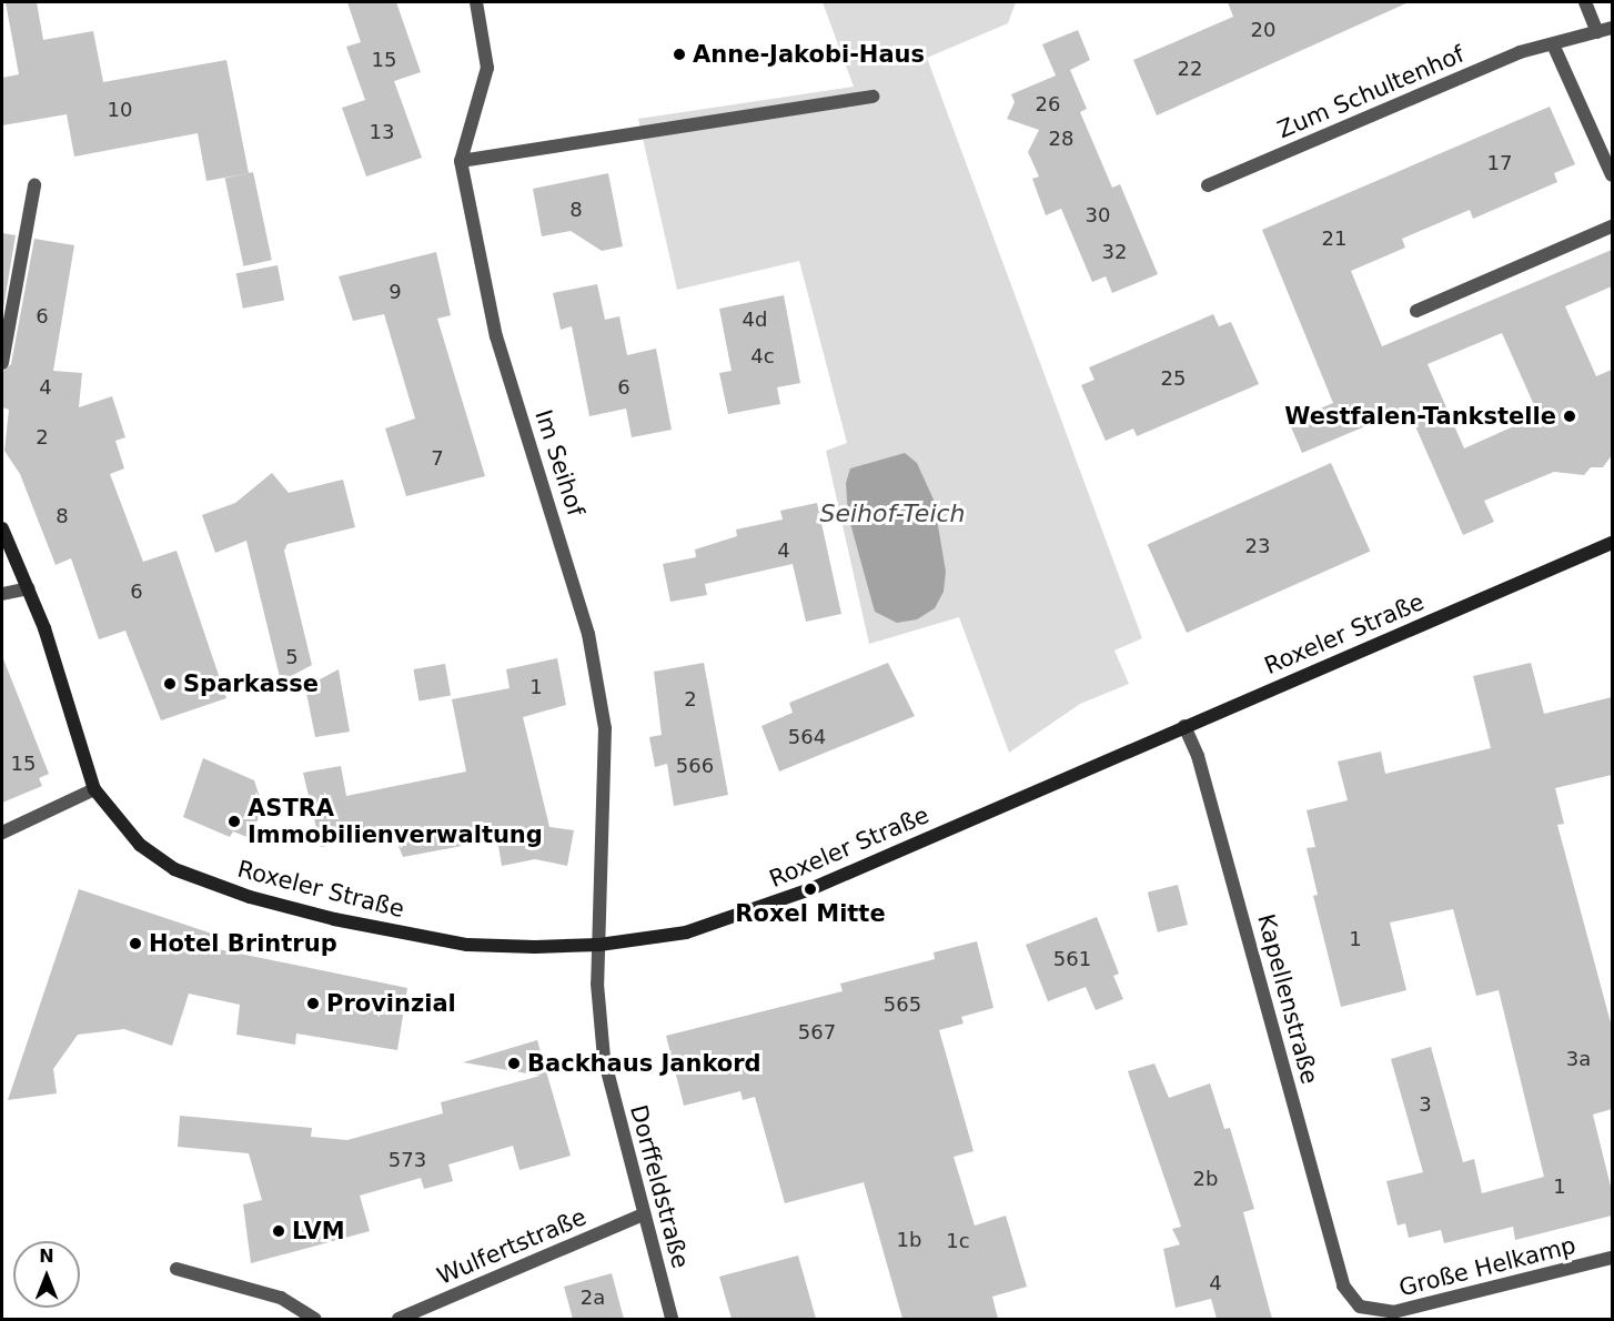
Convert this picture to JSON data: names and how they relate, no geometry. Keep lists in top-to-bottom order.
{
  "streets": {
    "main road": ["Roxeler Straße"],
    "street": [
      "Zum Schultenhof",
      "Im Seihof",
      "Kapellenstraße",
      "Dorffeldstraße",
      "Wulfertstraße",
      "Große Helkamp"
    ]
  },
  "crossings": [
    ["Im Seihof", "Roxeler Straße"],
    ["Im Seihof", "Dorffeldstraße"],
    ["Roxeler Straße", "Kapellenstraße"],
    ["Roxeler Straße", "Dorffeldstraße"],
    ["Kapellenstraße", "Große Helkamp"],
    ["Dorffeldstraße", "Wulfertstraße"]
  ],
  "water": ["Seihof-Teich"],
  "places": [
    "Anne-Jakobi-Haus",
    "Westfalen-Tankstelle",
    "Sparkasse",
    "ASTRA Immobilienverwaltung",
    "Roxel Mitte",
    "Hotel Brintrup",
    "Provinzial",
    "Backhaus Jankord",
    "LVM"
  ],
  "house_numbers": [
    "20",
    "15",
    "22",
    "26",
    "10",
    "13",
    "28",
    "17",
    "8",
    "30",
    "21",
    "32",
    "9",
    "6",
    "4d",
    "4c",
    "25",
    "4",
    "6",
    "2",
    "7",
    "8",
    "23",
    "4",
    "6",
    "5",
    "1",
    "2",
    "564",
    "15",
    "566",
    "1",
    "561",
    "565",
    "567",
    "3a",
    "3",
    "573",
    "2b",
    "1",
    "1b",
    "1c",
    "4",
    "2a"
  ],
  "north": "top"
}
